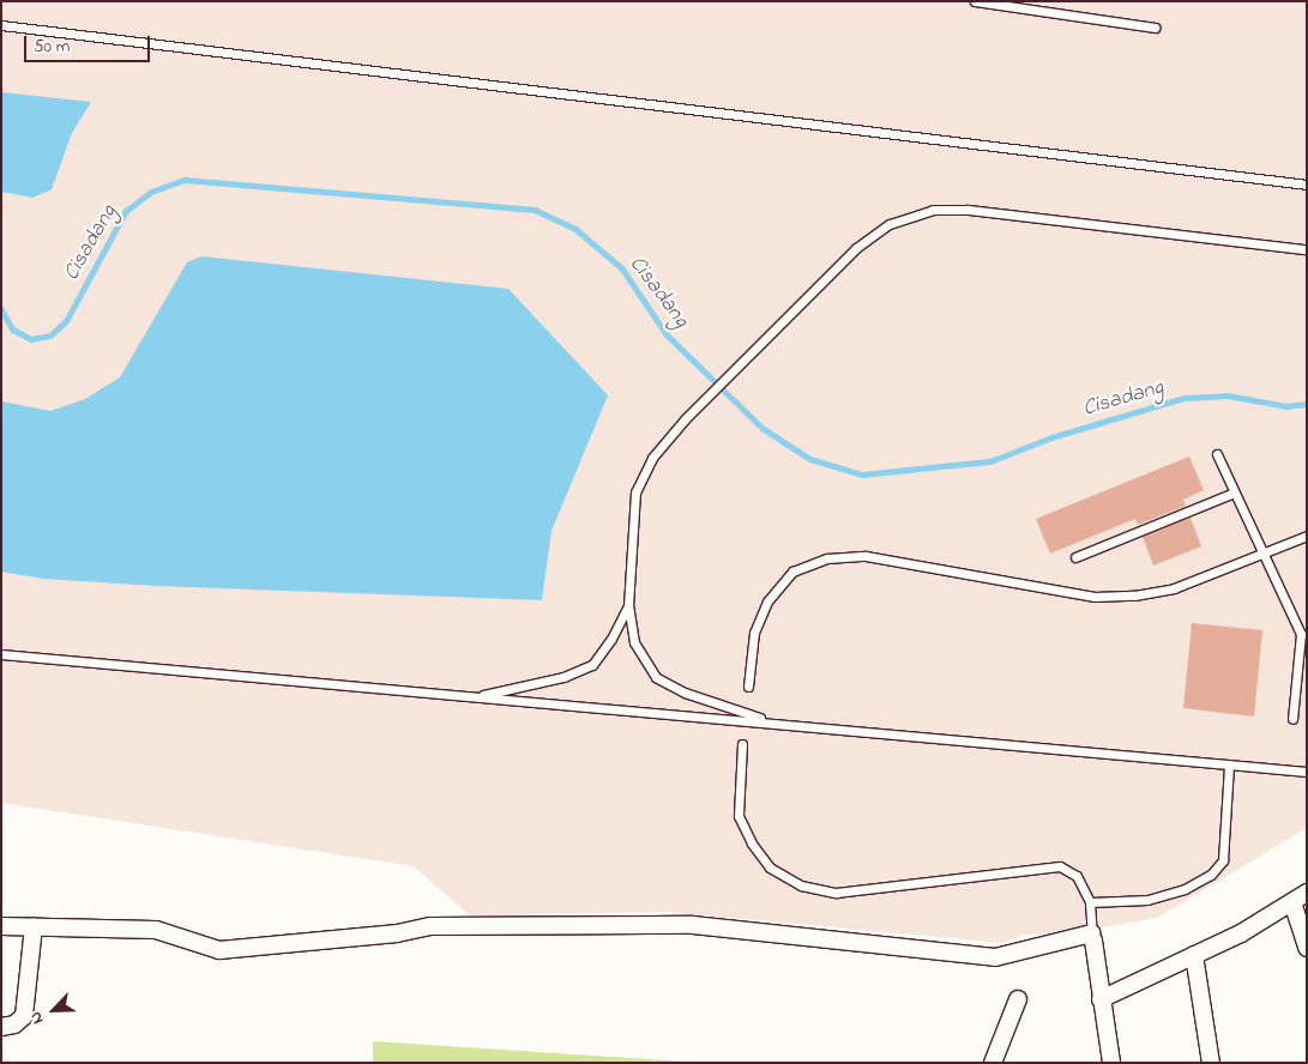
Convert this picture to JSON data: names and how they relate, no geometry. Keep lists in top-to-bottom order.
{
  "water": ["Cisadang"],
  "scale_bar": "50 m",
  "north": "bottom left"
}
